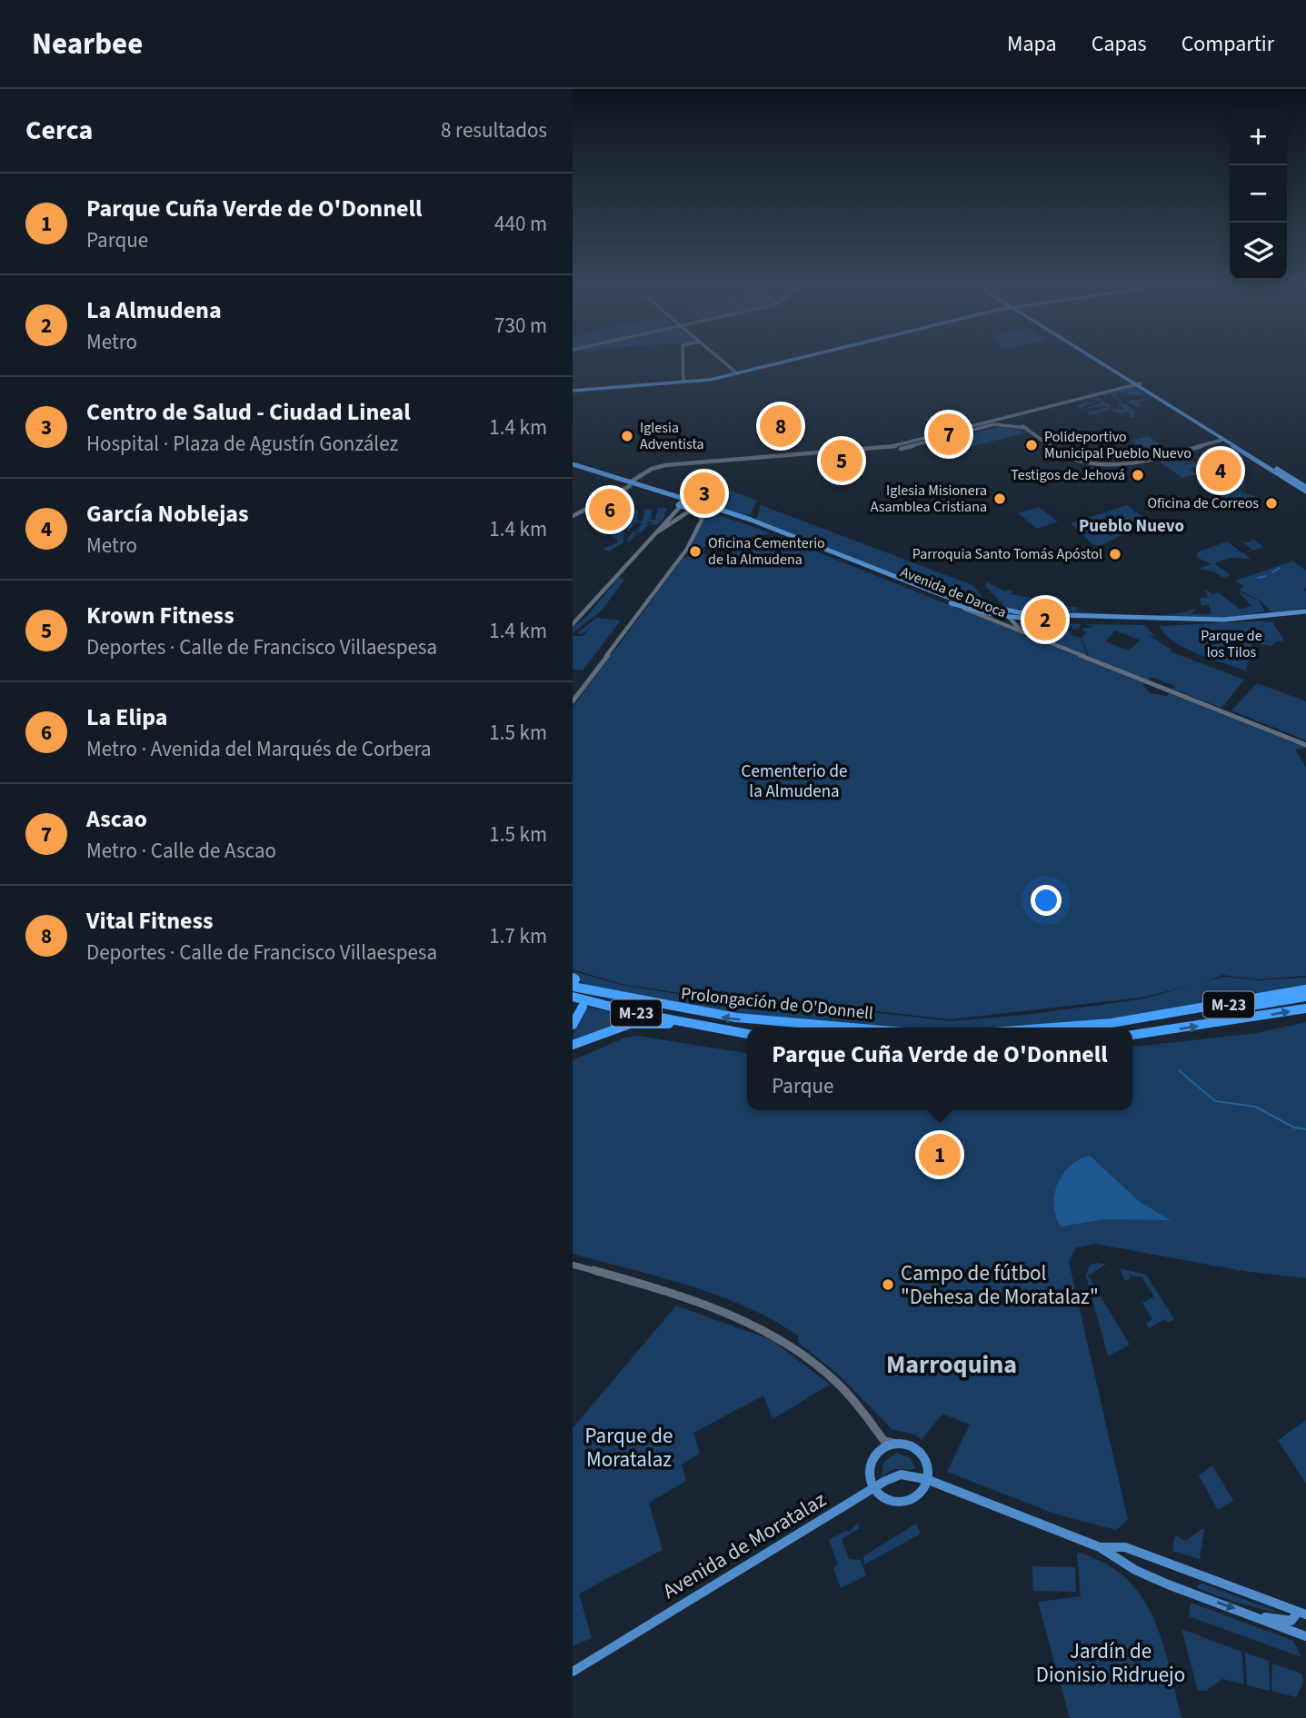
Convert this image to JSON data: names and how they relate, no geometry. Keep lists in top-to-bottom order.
{
  "streets": {
    "highway": ["Prolongación de O'Donnell", "M-23"],
    "main road": ["Avenida de Daroca", "Avenida de Moratalaz"]
  },
  "districts": ["Pueblo Nuevo", "Marroquina"],
  "parks": [
    "Parque de los Tilos",
    "Cementerio de la Almudena",
    "Parque de Moratalaz",
    "Jardín de Dionisio Ridruejo"
  ],
  "places": [
    "Iglesia Adventista",
    "Polideportivo Municipal Pueblo Nuevo",
    "Testigos de Jehová",
    "Iglesia Misionera Asamblea Cristiana",
    "Oficina de Correos",
    "Oficina Cementerio de la Almudena",
    "Parroquia Santo Tomás Apóstol",
    "Campo de fútbol \"Dehesa de Moratalaz\""
  ],
  "page": {
    "header": "Nearbee",
    "nav": ["Mapa", "Capas", "Compartir"],
    "heading": ["Cerca", "8 resultados"],
    "map_buttons": ["+", "−"],
    "list": [
      {
        "mark": "1",
        "name": "Parque Cuña Verde de O'Donnell",
        "note": "Parque",
        "value": "440 m"
      },
      {
        "mark": "2",
        "name": "La Almudena",
        "note": "Metro",
        "value": "730 m"
      },
      {
        "mark": "3",
        "name": "Centro de Salud - Ciudad Lineal",
        "note": "Hospital · Plaza de Agustín González",
        "value": "1.4 km"
      },
      {
        "mark": "4",
        "name": "García Noblejas",
        "note": "Metro",
        "value": "1.4 km"
      },
      {
        "mark": "5",
        "name": "Krown Fitness",
        "note": "Deportes · Calle de Francisco Villaespesa",
        "value": "1.4 km"
      },
      {
        "mark": "6",
        "name": "La Elipa",
        "note": "Metro · Avenida del Marqués de Corbera",
        "value": "1.5 km"
      },
      {
        "mark": "7",
        "name": "Ascao",
        "note": "Metro · Calle de Ascao",
        "value": "1.5 km"
      },
      {
        "mark": "8",
        "name": "Vital Fitness",
        "note": "Deportes · Calle de Francisco Villaespesa",
        "value": "1.7 km"
      }
    ],
    "pins": [
      "8",
      "7",
      "5",
      "4",
      "3",
      "6",
      "2",
      "1"
    ],
    "popup": ["Parque Cuña Verde de O'Donnell", "Parque"]
  }
}
